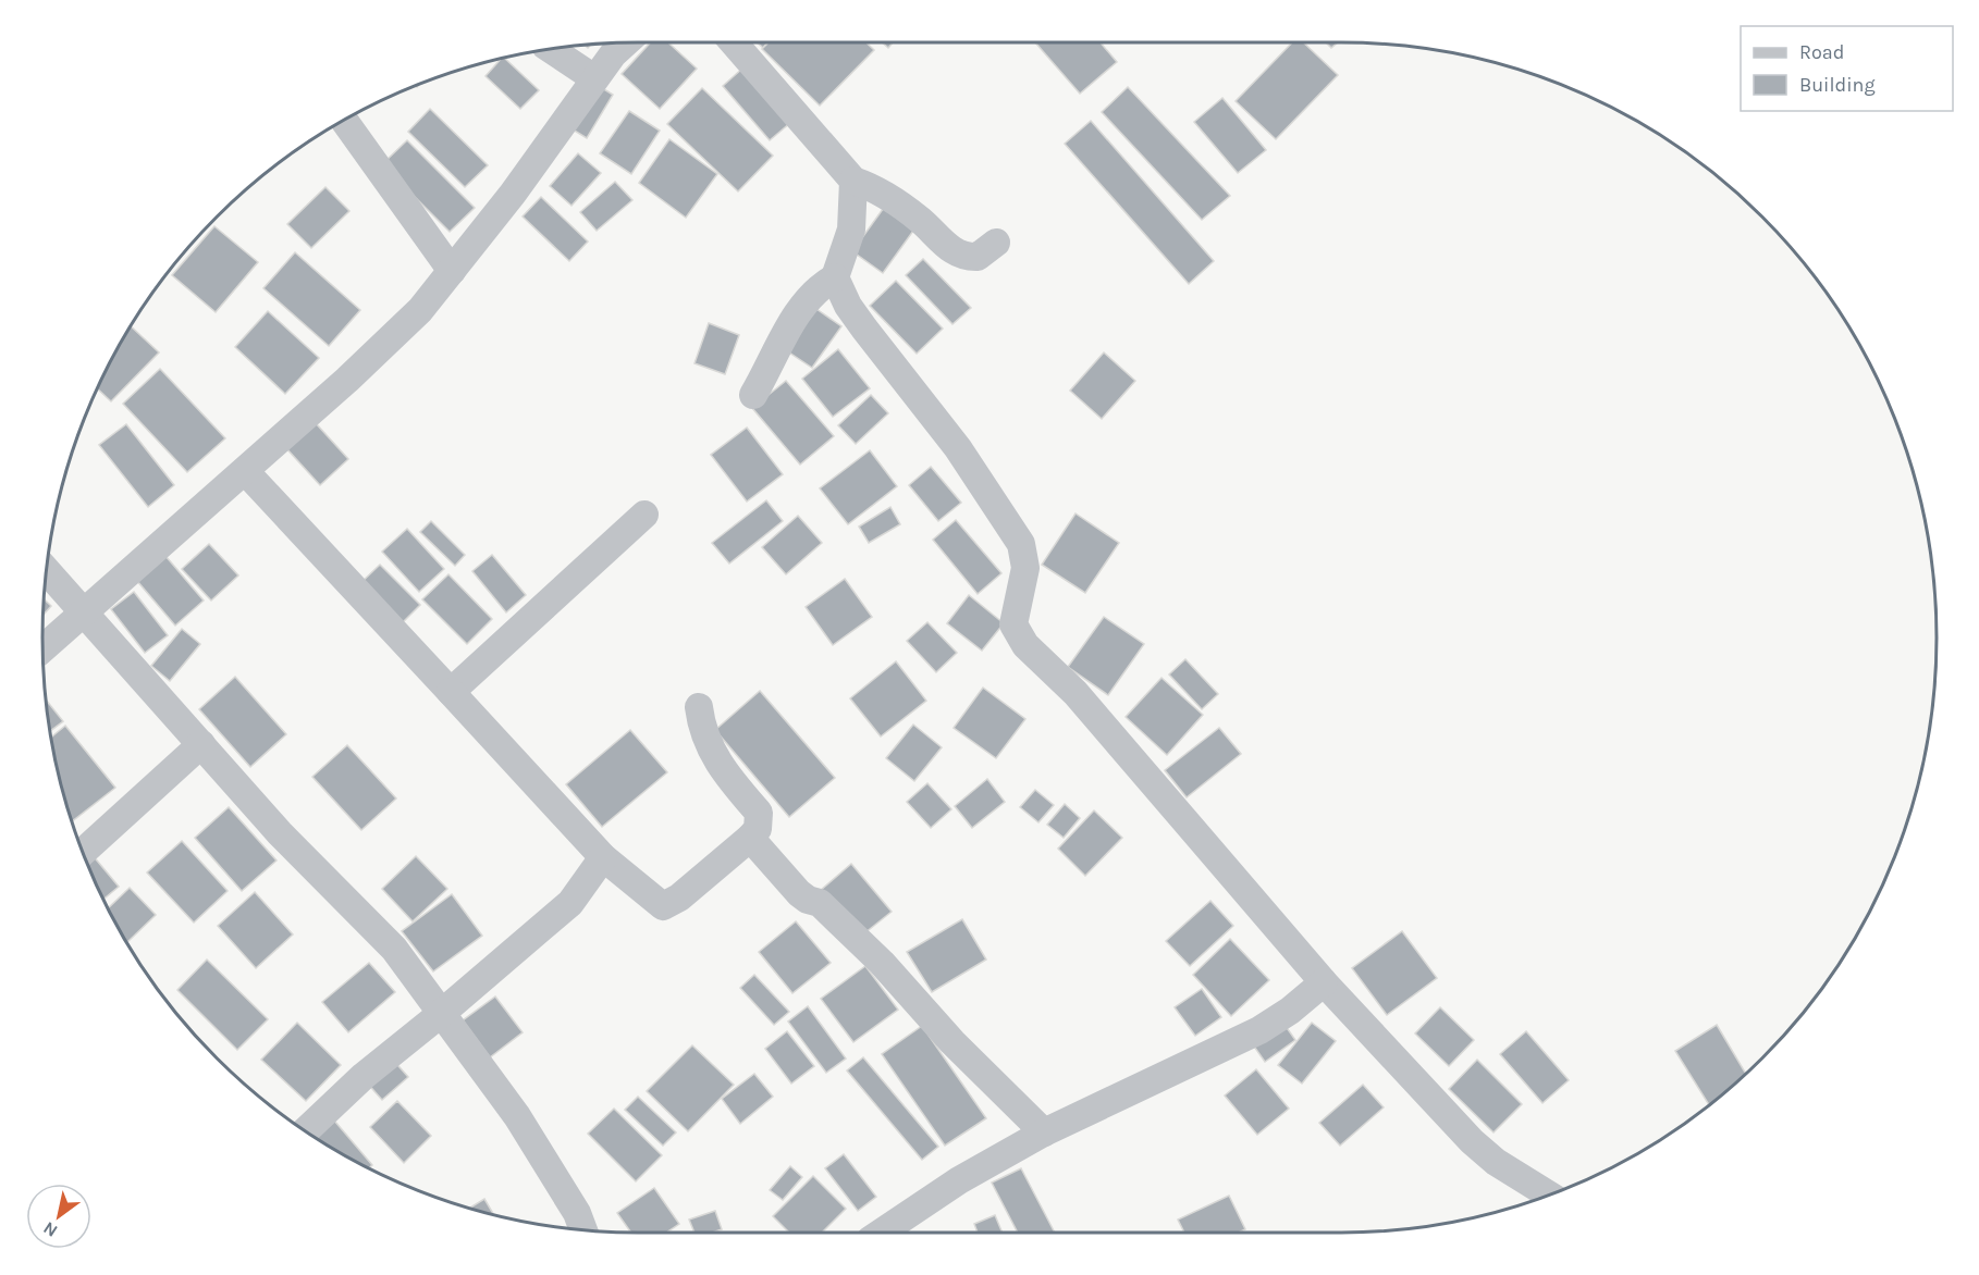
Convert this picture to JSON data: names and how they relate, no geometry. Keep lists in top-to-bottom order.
{
  "legend": ["Road", "Building"],
  "north": "bottom left"
}
